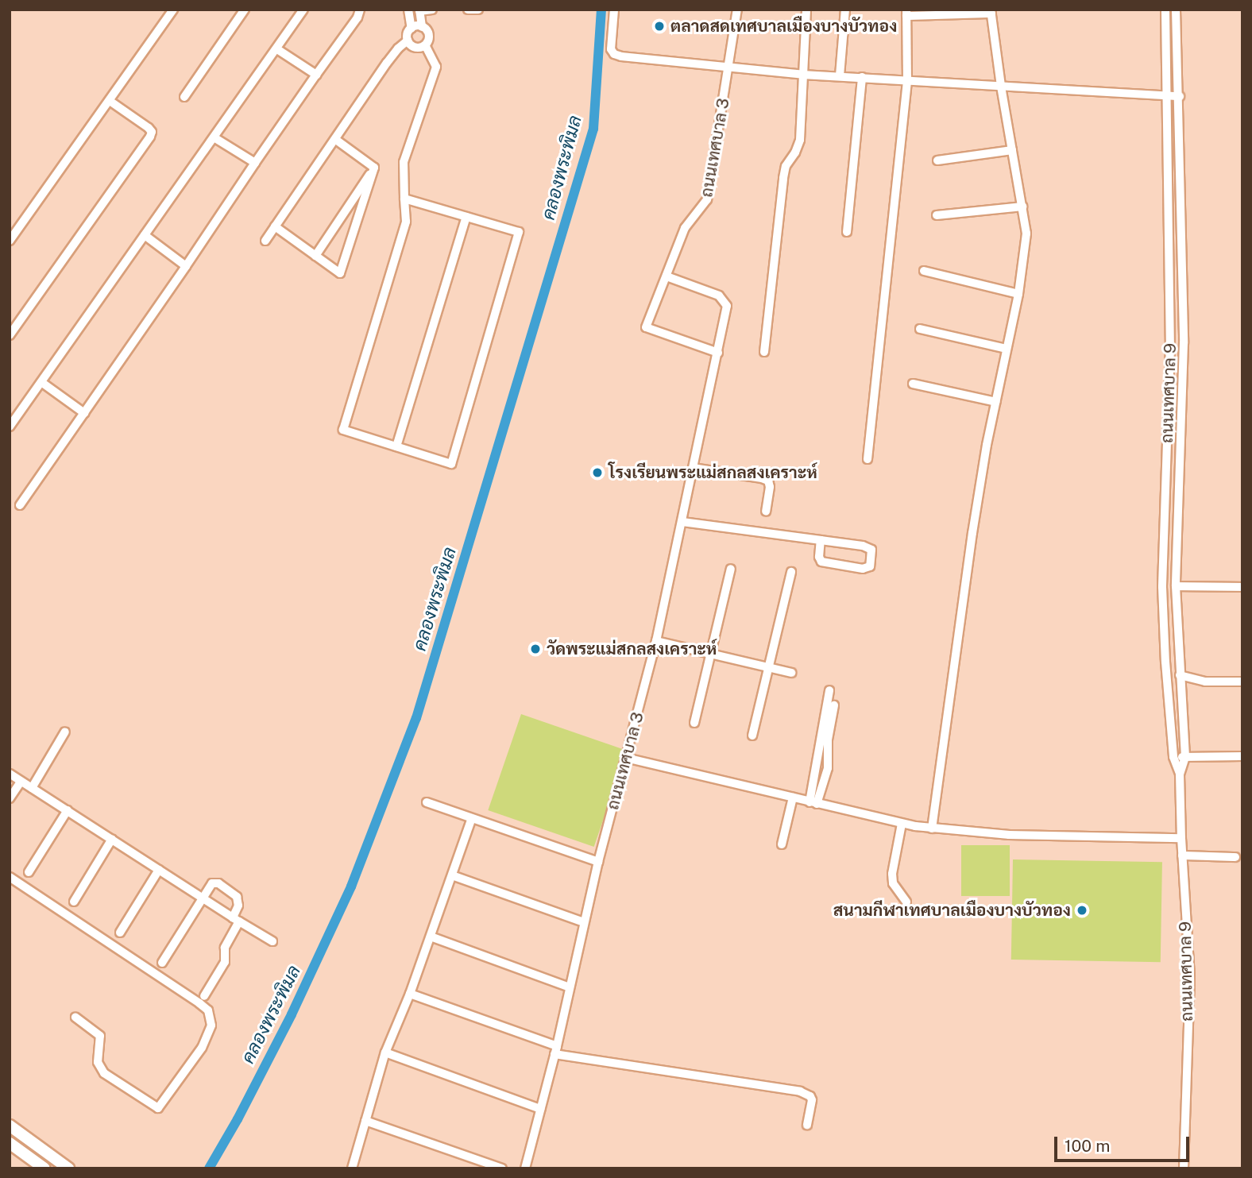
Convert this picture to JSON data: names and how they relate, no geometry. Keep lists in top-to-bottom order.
{
  "streets": {
    "street": ["ถนนเทศบาล 3", "ถนนเทศบาล 9"]
  },
  "water": ["คลองพระพิมล"],
  "places": [
    "ตลาดสดเทศบาลเมืองบางบัวทอง",
    "โรงเรียนพระแม่สกลสงเคราะห์",
    "วัดพระแม่สกลสงเคราะห์",
    "สนามกีฬาเทศบาลเมืองบางบัวทอง"
  ],
  "scale_bar": "100 m"
}
